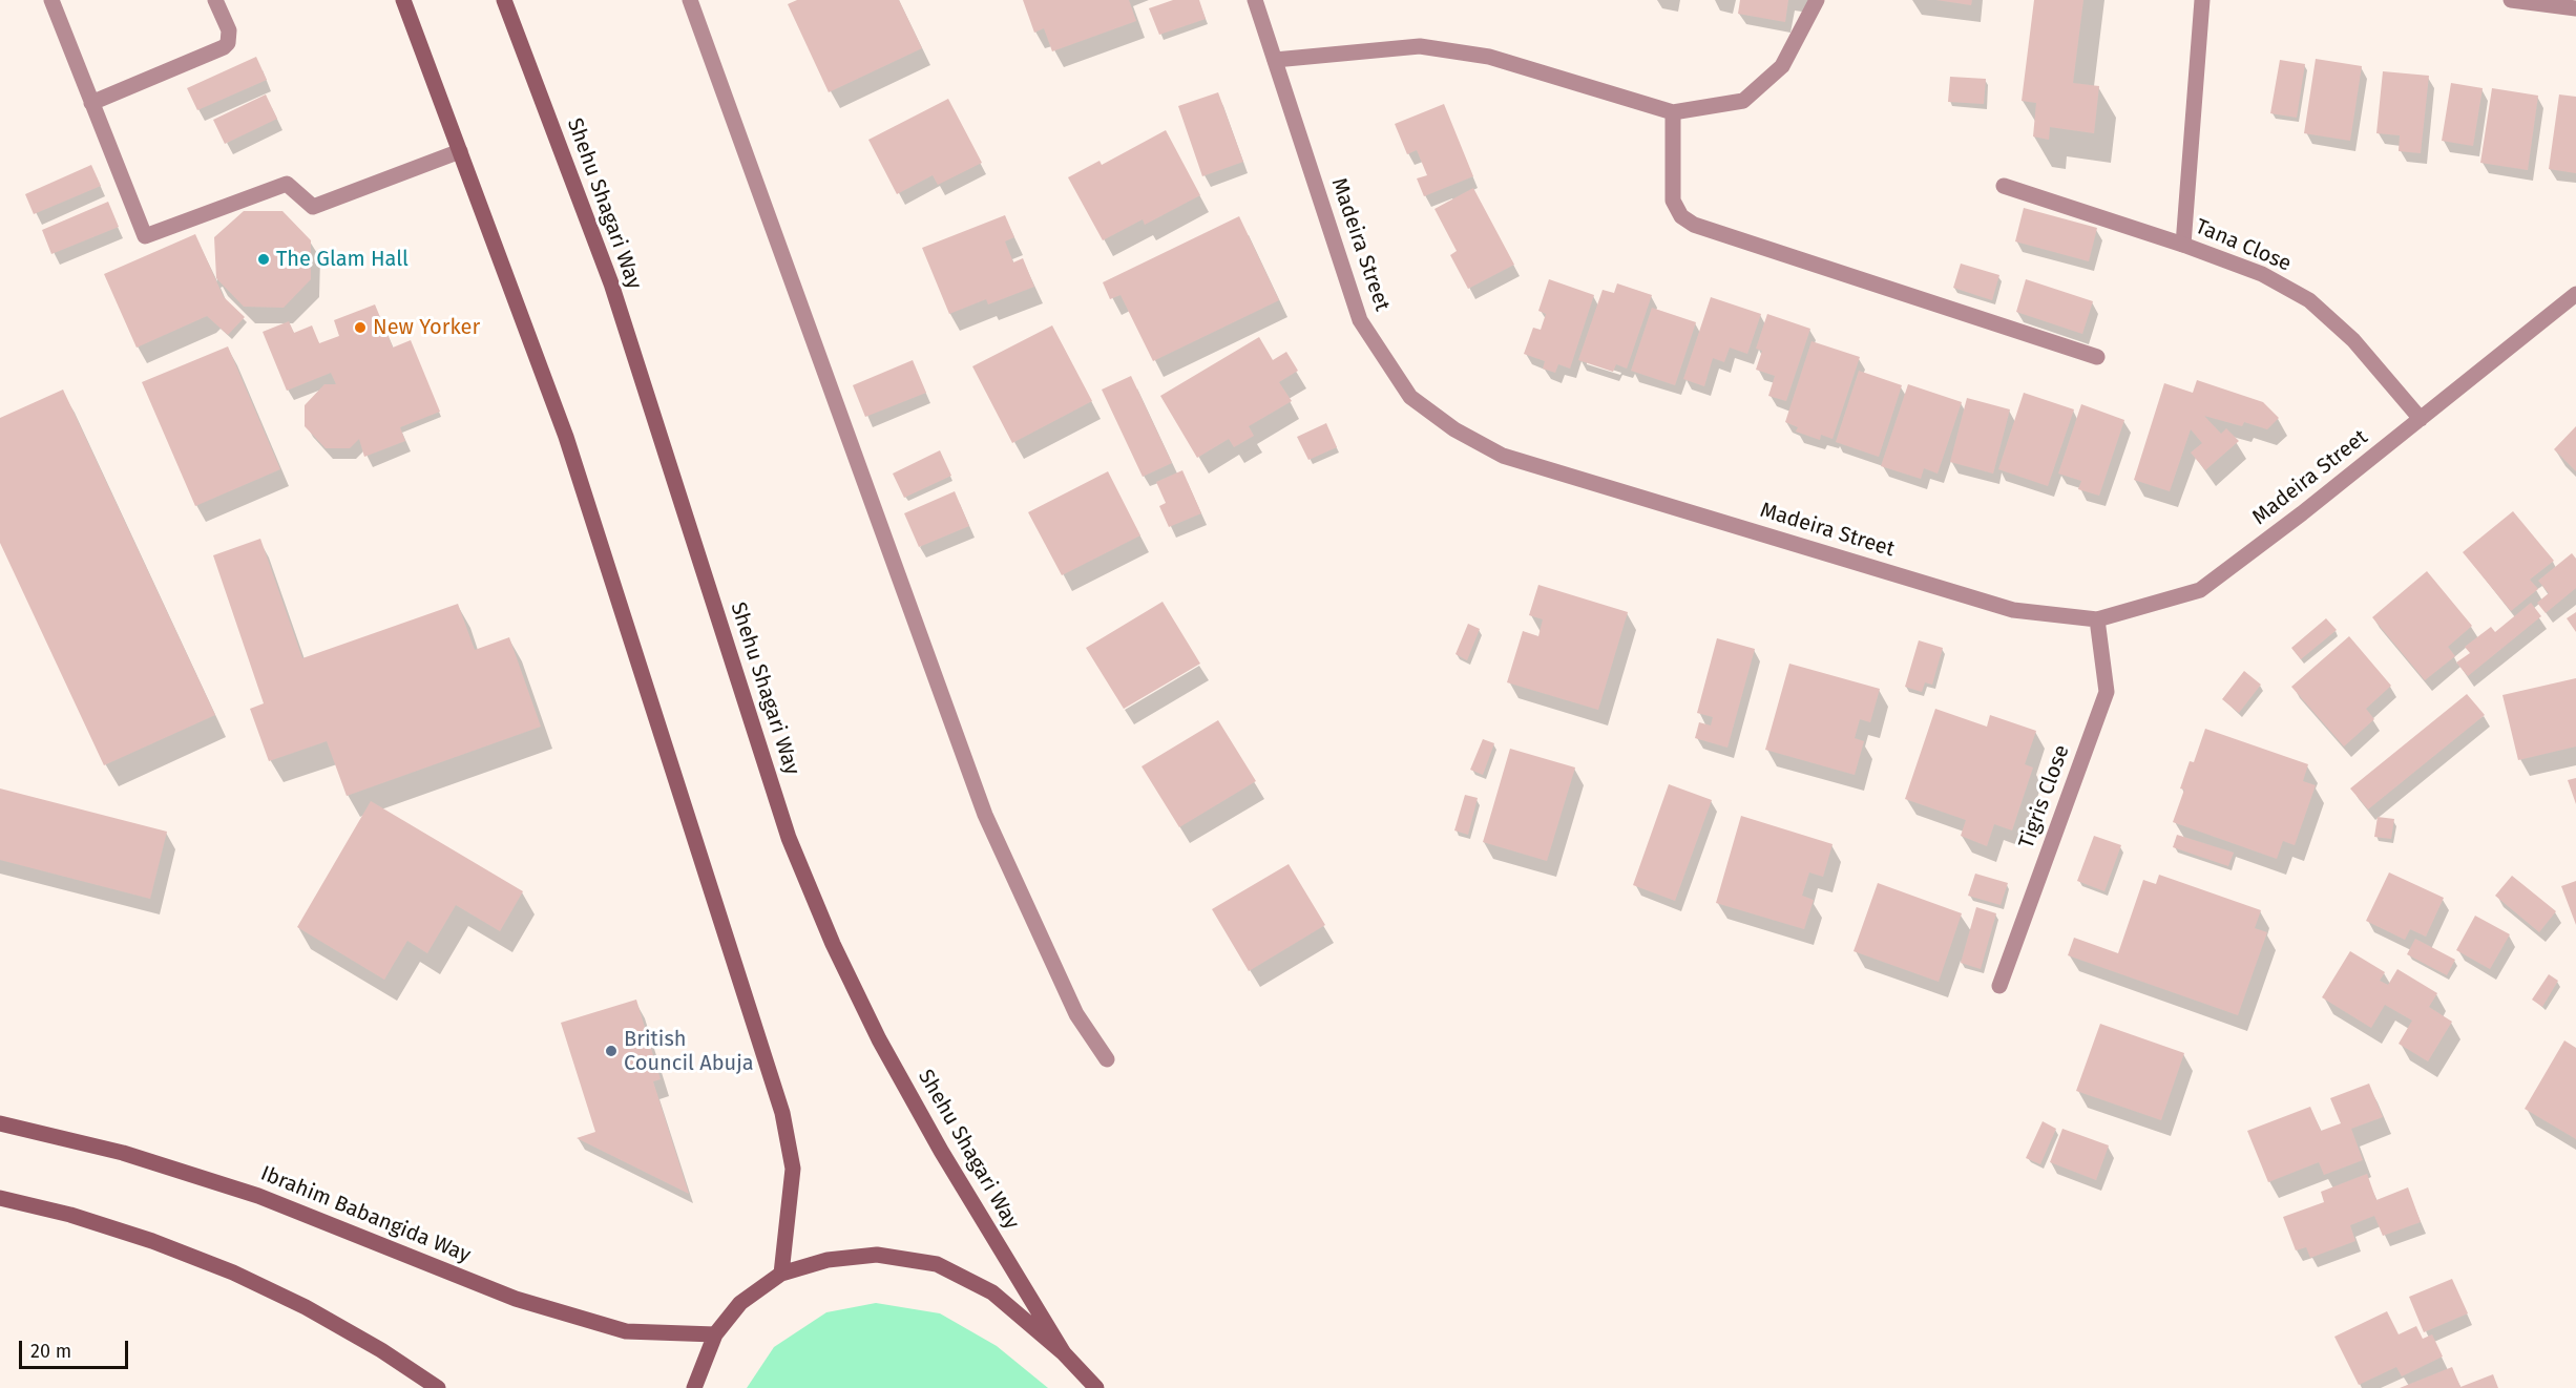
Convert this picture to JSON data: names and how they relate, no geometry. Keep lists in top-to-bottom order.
{
  "streets": {
    "main road": ["Shehu Shagari Way", "Ibrahim Babangida Way"],
    "street": ["Madeira Street", "Tana Close", "Tigris Close"]
  },
  "crossings": [
    ["Madeira Street", "Tana Close"],
    ["Madeira Street", "Tigris Close"]
  ],
  "places": ["The Glam Hall", "New Yorker", "British Council Abuja"],
  "scale_bar": "20 m"
}
